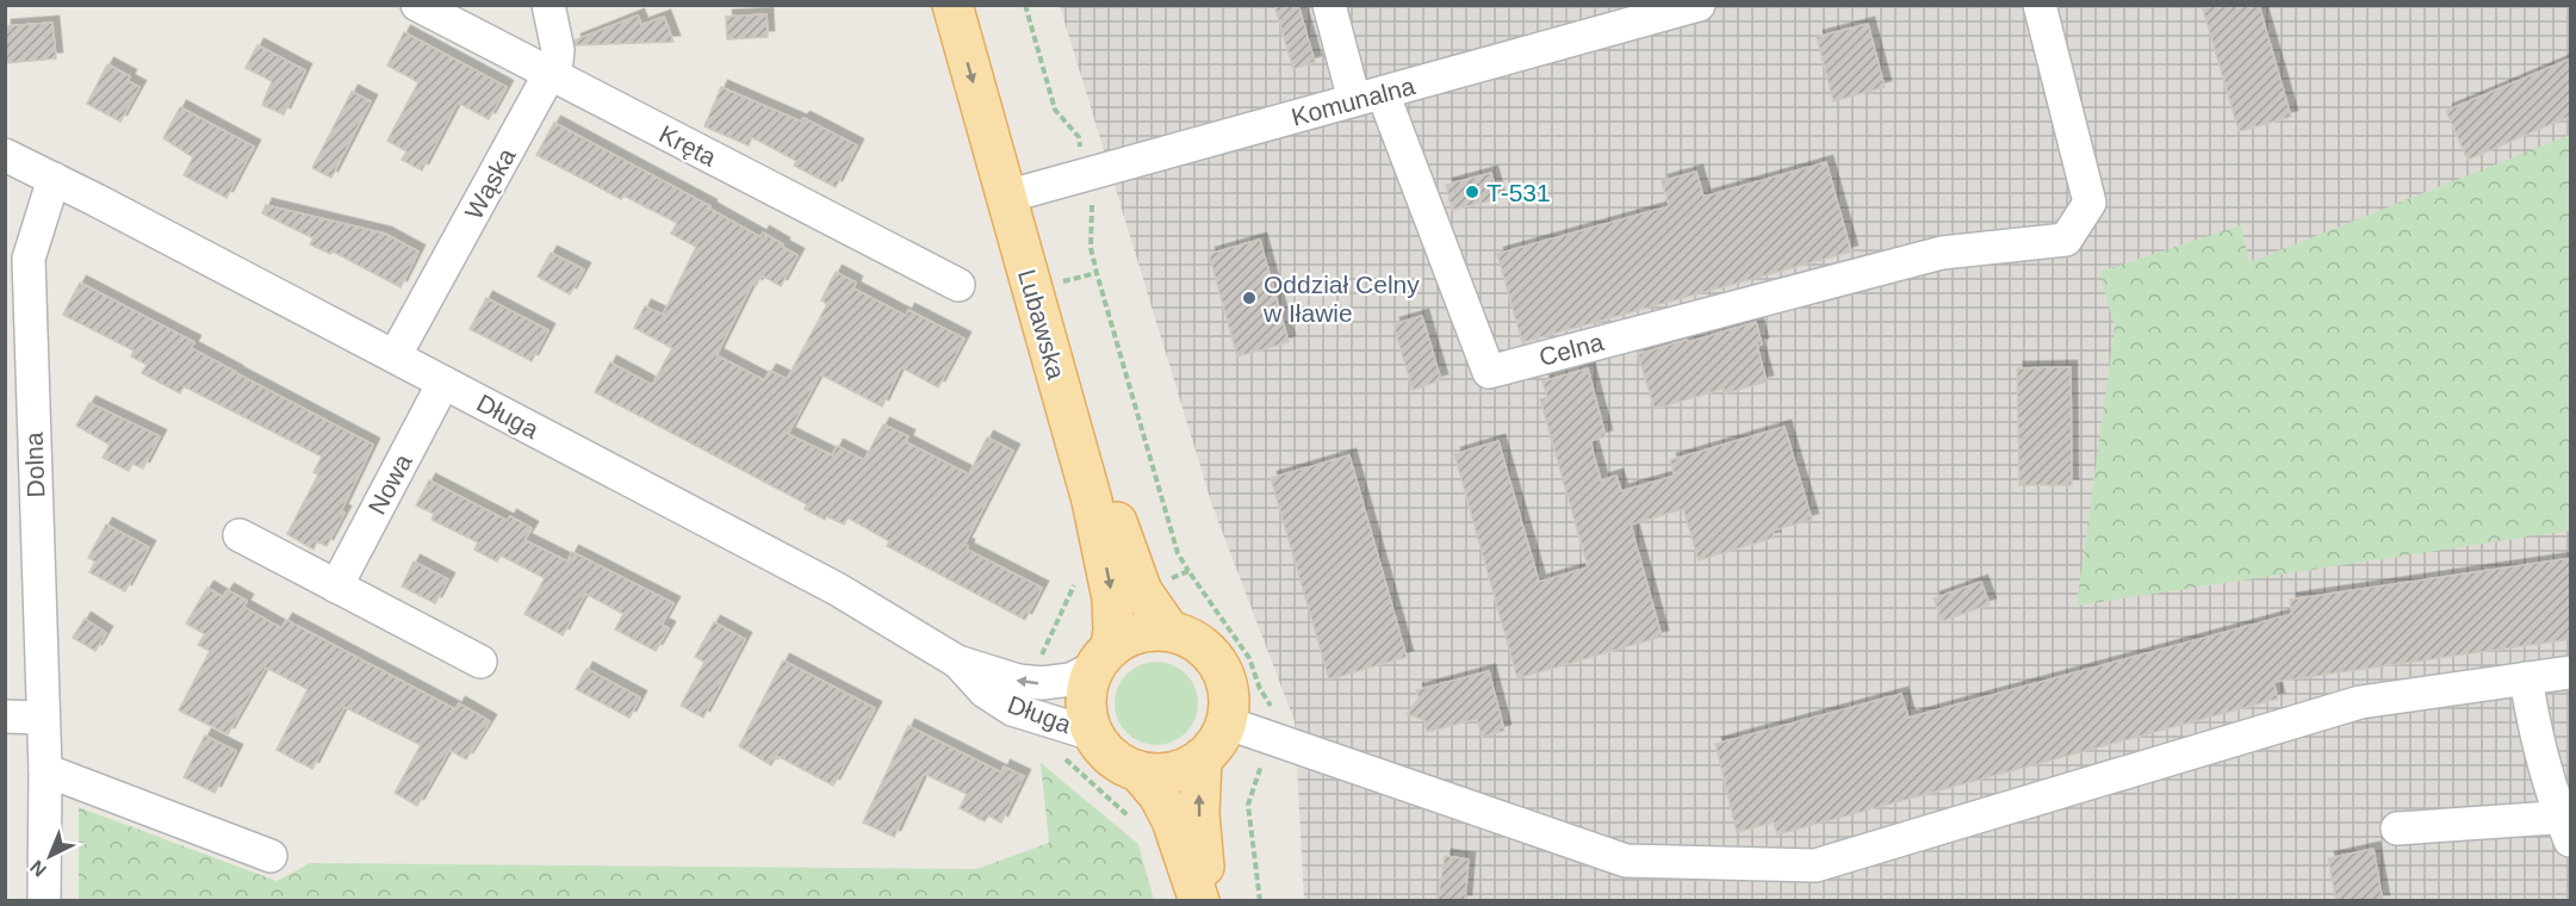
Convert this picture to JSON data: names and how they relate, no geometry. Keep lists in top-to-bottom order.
{
  "streets": {
    "main road": ["Lubawska"],
    "street": [
      "Komunalna",
      "Kręta",
      "Wąska",
      "Celna",
      "Długa",
      "Dolna",
      "Nowa"
    ]
  },
  "crossings": [
    ["Komunalna", "Lubawska"],
    ["Komunalna", "Celna"],
    ["Kręta", "Wąska"],
    ["Wąska", "Długa"],
    ["Lubawska", "Długa"],
    ["Długa", "Dolna"],
    ["Długa", "Nowa"]
  ],
  "places": ["T-531", "Oddział Celny w Iławie"],
  "north": "bottom left"
}
